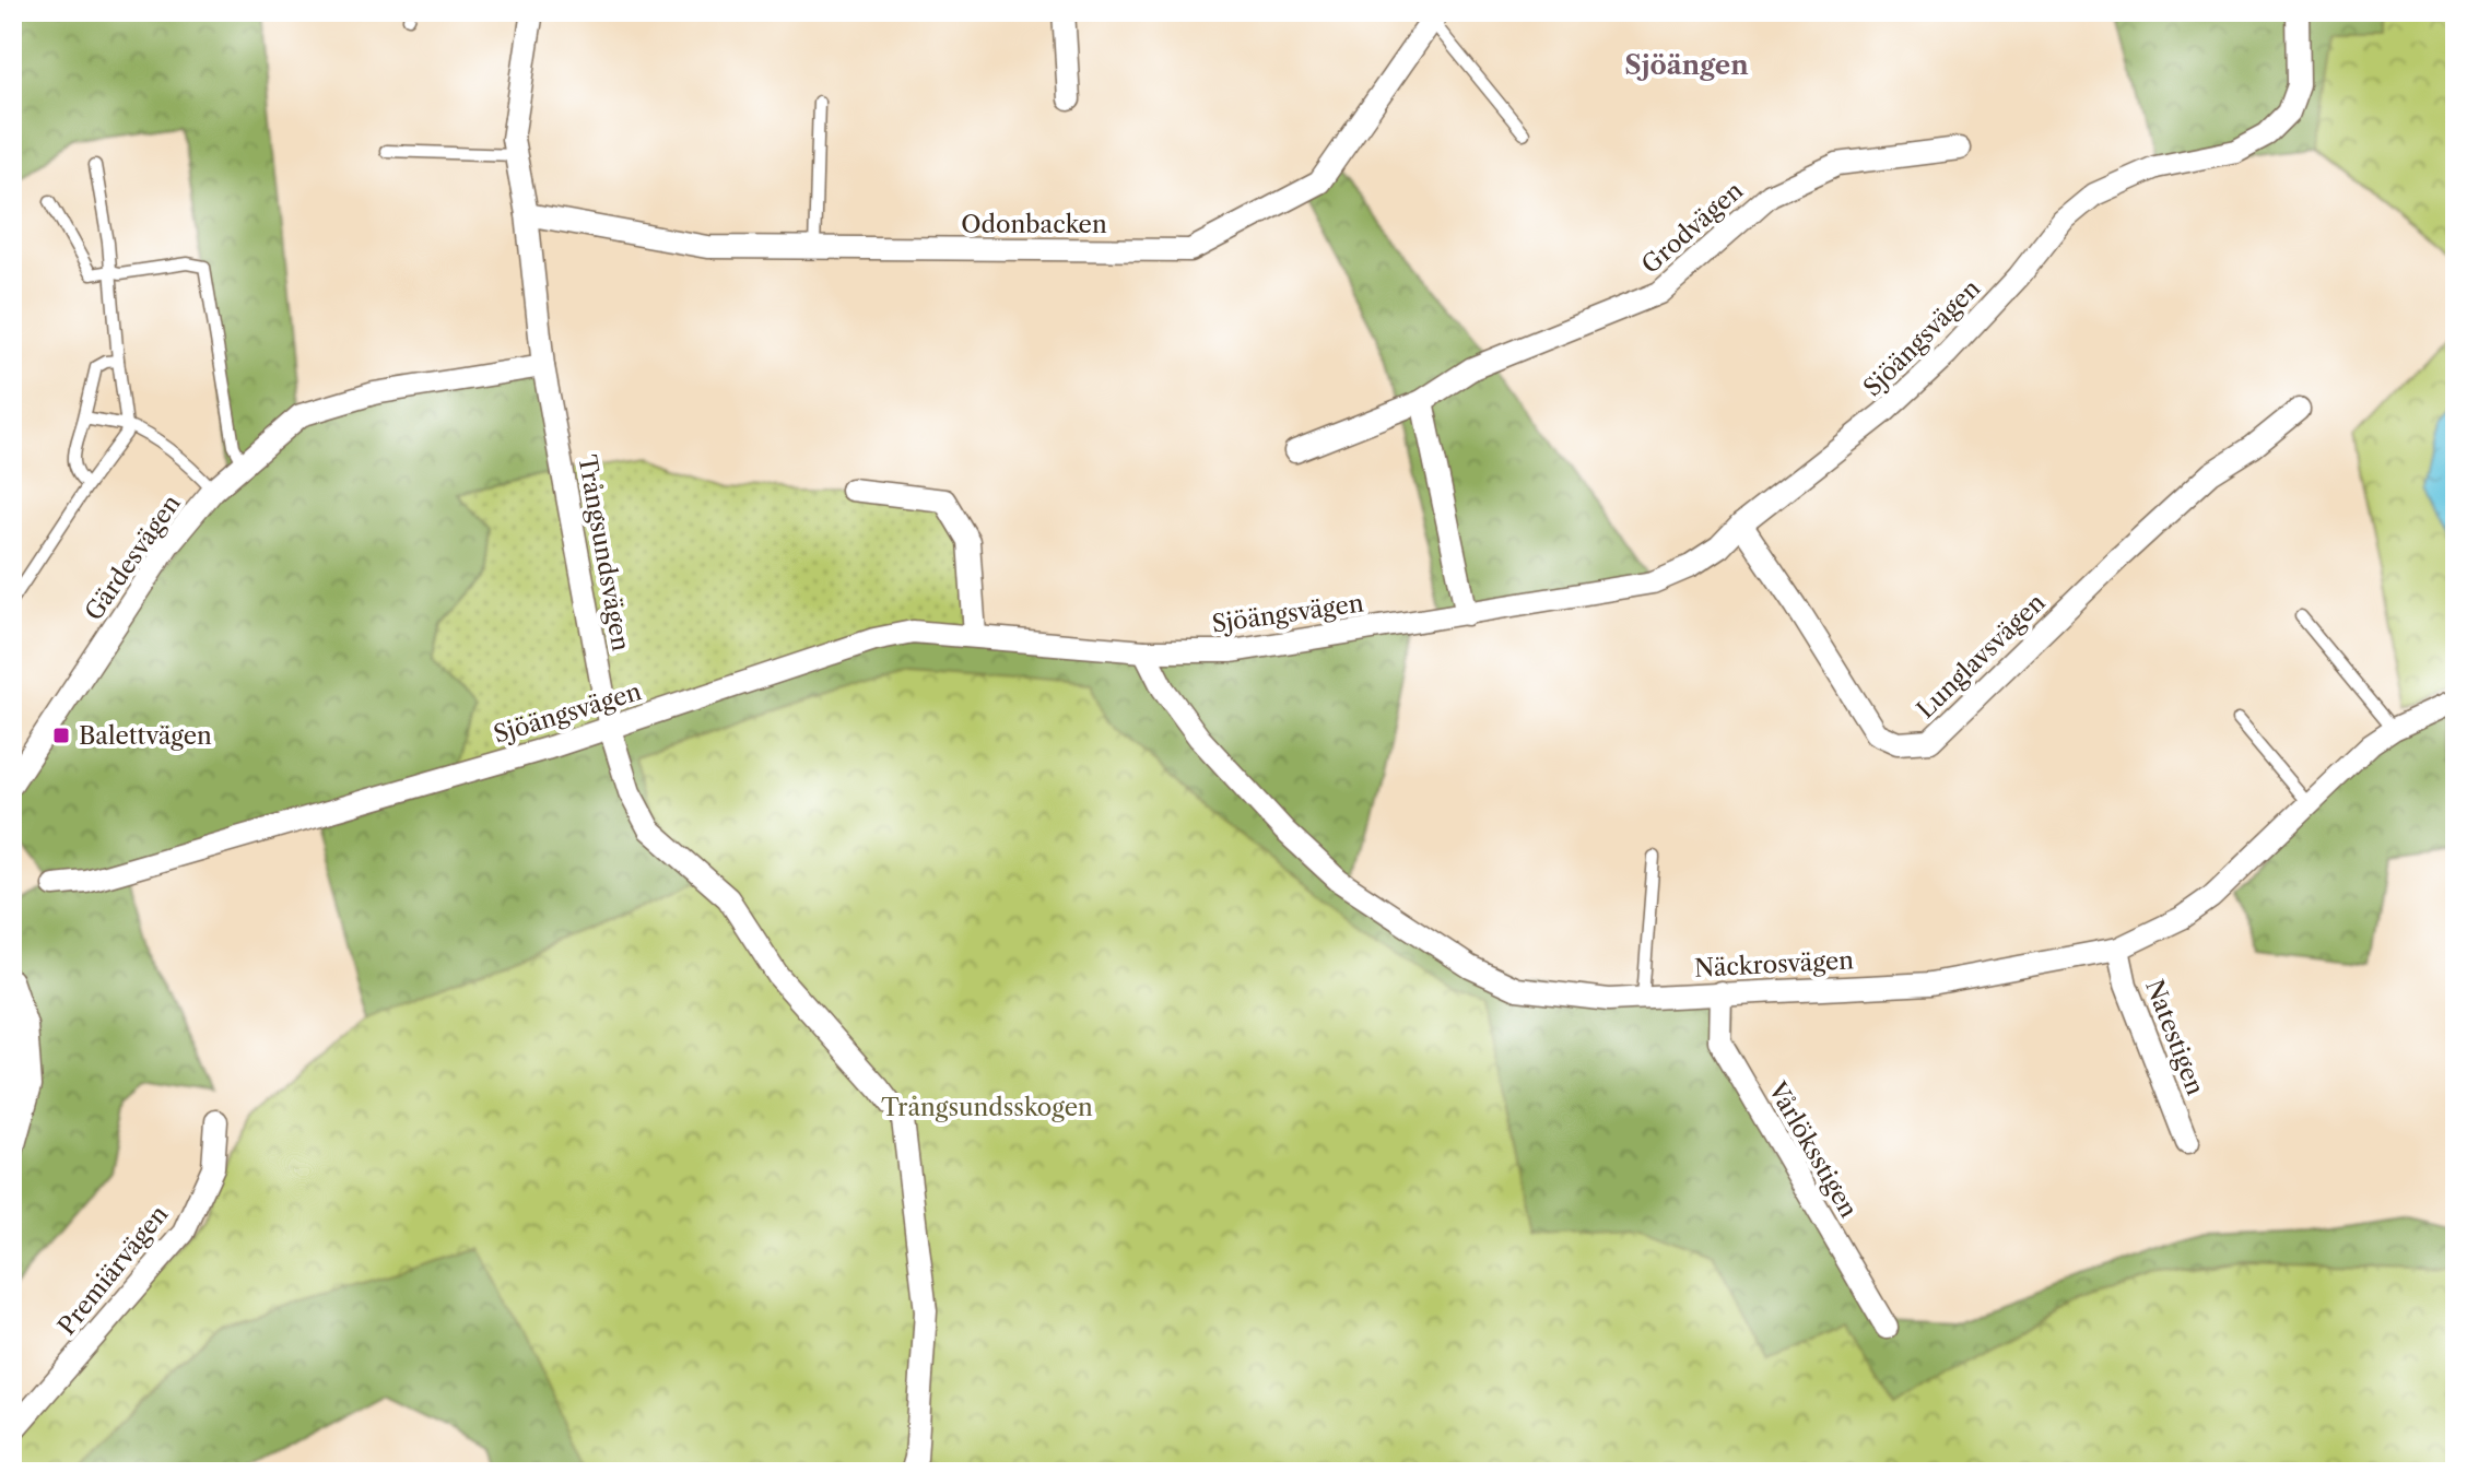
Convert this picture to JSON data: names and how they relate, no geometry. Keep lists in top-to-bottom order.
{
  "streets": {
    "street": [
      "Odonbacken",
      "Grodvägen",
      "Sjöängsvägen",
      "Trångsundsvägen",
      "Gärdesvägen",
      "Lunglavsvägen",
      "Näckrosvägen",
      "Natestigen",
      "Vårlöksstigen",
      "Premiärvägen"
    ]
  },
  "crossings": [
    ["Odonbacken", "Trångsundsvägen"],
    ["Sjöängsvägen", "Trångsundsvägen"],
    ["Sjöängsvägen", "Lunglavsvägen"],
    ["Sjöängsvägen", "Näckrosvägen"],
    ["Trångsundsvägen", "Gärdesvägen"],
    ["Näckrosvägen", "Natestigen"],
    ["Näckrosvägen", "Vårlöksstigen"]
  ],
  "districts": ["Sjöängen"],
  "parks": ["Trångsundsskogen"],
  "places": {
    "transit": ["Balettvägen"]
  }
}
